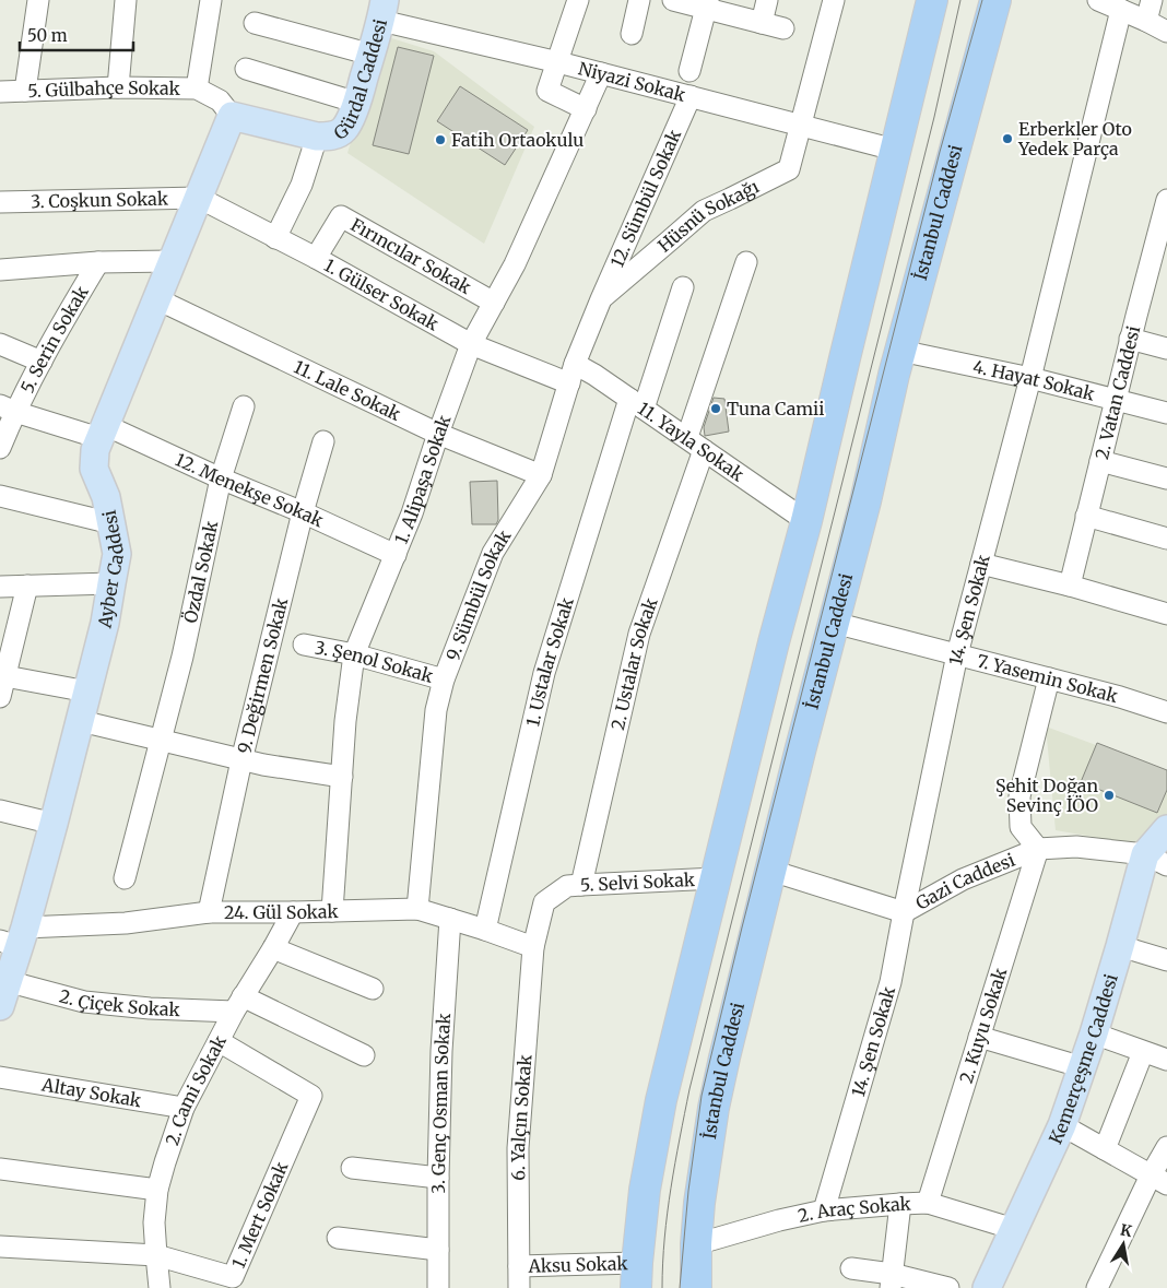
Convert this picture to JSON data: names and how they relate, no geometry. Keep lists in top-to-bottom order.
{
  "streets": {
    "highway": ["İstanbul Caddesi"],
    "main road": ["Gürdal Caddesi", "Ayber Caddesi", "Kemerçeşme Caddesi"],
    "street": [
      "Niyazi Sokak",
      "5. Gülbahçe Sokak",
      "12. Sümbül Sokak",
      "3. Coşkun Sokak",
      "Hüsnü Sokağı",
      "Fırıncılar Sokak",
      "1. Gülser Sokak",
      "5. Serin Sokak",
      "4. Hayat Sokak",
      "11. Lale Sokak",
      "2. Vatan Caddesi",
      "11. Yayla Sokak",
      "1. Alipaşa Sokak",
      "12. Menekşe Sokak",
      "Özdal Sokak",
      "9. Sümbül Sokak",
      "14. Şen Sokak",
      "3. Şenol Sokak",
      "1. Ustalar Sokak",
      "2. Ustalar Sokak",
      "9. Değirmen Sokak",
      "7. Yasemin Sokak",
      "5. Selvi Sokak",
      "Gazi Caddesi",
      "24. Gül Sokak",
      "2. Çiçek Sokak",
      "2. Kuyu Sokak",
      "2. Cami Sokak",
      "Altay Sokak",
      "3. Genç Osman Sokak",
      "6. Yalçın Sokak",
      "2. Araç Sokak",
      "1. Mert Sokak",
      "Aksu Sokak"
    ]
  },
  "crossings": [
    ["Gürdal Caddesi", "Niyazi Sokak"],
    ["Gürdal Caddesi", "5. Gülbahçe Sokak"],
    ["Gürdal Caddesi", "1. Gülser Sokak"],
    ["Gürdal Caddesi", "Ayber Caddesi"],
    ["Niyazi Sokak", "12. Sümbül Sokak"],
    ["Niyazi Sokak", "Hüsnü Sokağı"],
    ["Niyazi Sokak", "1. Alipaşa Sokak"],
    ["5. Gülbahçe Sokak", "Ayber Caddesi"],
    ["12. Sümbül Sokak", "Hüsnü Sokağı"],
    ["12. Sümbül Sokak", "9. Sümbül Sokak"],
    ["3. Coşkun Sokak", "1. Gülser Sokak"],
    ["3. Coşkun Sokak", "Ayber Caddesi"],
    ["İstanbul Caddesi", "4. Hayat Sokak"],
    ["İstanbul Caddesi", "7. Yasemin Sokak"],
    ["İstanbul Caddesi", "Gazi Caddesi"],
    ["İstanbul Caddesi", "2. Araç Sokak"],
    ["Hüsnü Sokağı", "9. Sümbül Sokak"],
    ["Fırıncılar Sokak", "1. Gülser Sokak"],
    ["Fırıncılar Sokak", "1. Alipaşa Sokak"],
    ["1. Gülser Sokak", "1. Alipaşa Sokak"],
    ["1. Gülser Sokak", "Ayber Caddesi"],
    ["1. Gülser Sokak", "9. Sümbül Sokak"],
    ["5. Serin Sokak", "12. Menekşe Sokak"],
    ["4. Hayat Sokak", "2. Vatan Caddesi"],
    ["4. Hayat Sokak", "14. Şen Sokak"],
    ["11. Lale Sokak", "1. Alipaşa Sokak"],
    ["11. Lale Sokak", "Ayber Caddesi"],
    ["11. Lale Sokak", "9. Sümbül Sokak"],
    ["11. Yayla Sokak", "9. Sümbül Sokak"],
    ["11. Yayla Sokak", "1. Ustalar Sokak"],
    ["11. Yayla Sokak", "2. Ustalar Sokak"],
    ["1. Alipaşa Sokak", "12. Menekşe Sokak"],
    ["1. Alipaşa Sokak", "3. Şenol Sokak"],
    ["1. Alipaşa Sokak", "24. Gül Sokak"],
    ["12. Menekşe Sokak", "Ayber Caddesi"],
    ["12. Menekşe Sokak", "Özdal Sokak"],
    ["12. Menekşe Sokak", "9. Değirmen Sokak"],
    ["Ayber Caddesi", "24. Gül Sokak"],
    ["Ayber Caddesi", "2. Çiçek Sokak"],
    ["9. Sümbül Sokak", "3. Şenol Sokak"],
    ["9. Sümbül Sokak", "24. Gül Sokak"],
    ["14. Şen Sokak", "7. Yasemin Sokak"],
    ["14. Şen Sokak", "Gazi Caddesi"],
    ["14. Şen Sokak", "2. Araç Sokak"],
    ["1. Ustalar Sokak", "24. Gül Sokak"],
    ["2. Ustalar Sokak", "5. Selvi Sokak"],
    ["9. Değirmen Sokak", "24. Gül Sokak"],
    ["5. Selvi Sokak", "24. Gül Sokak"],
    ["5. Selvi Sokak", "6. Yalçın Sokak"],
    ["Gazi Caddesi", "2. Kuyu Sokak"],
    ["Gazi Caddesi", "Kemerçeşme Caddesi"],
    ["24. Gül Sokak", "2. Cami Sokak"],
    ["24. Gül Sokak", "3. Genç Osman Sokak"],
    ["24. Gül Sokak", "6. Yalçın Sokak"],
    ["2. Çiçek Sokak", "2. Cami Sokak"],
    ["2. Kuyu Sokak", "2. Araç Sokak"],
    ["Kemerçeşme Caddesi", "2. Araç Sokak"],
    ["2. Cami Sokak", "Altay Sokak"],
    ["2. Cami Sokak", "1. Mert Sokak"],
    ["6. Yalçın Sokak", "Aksu Sokak"]
  ],
  "places": [
    "Erberkler Oto Yedek Parça",
    "Fatih Ortaokulu",
    "Tuna Camii",
    "Şehit Doğan Sevinç İÖO"
  ],
  "scale_bar": "50 m",
  "north": "top"
}
